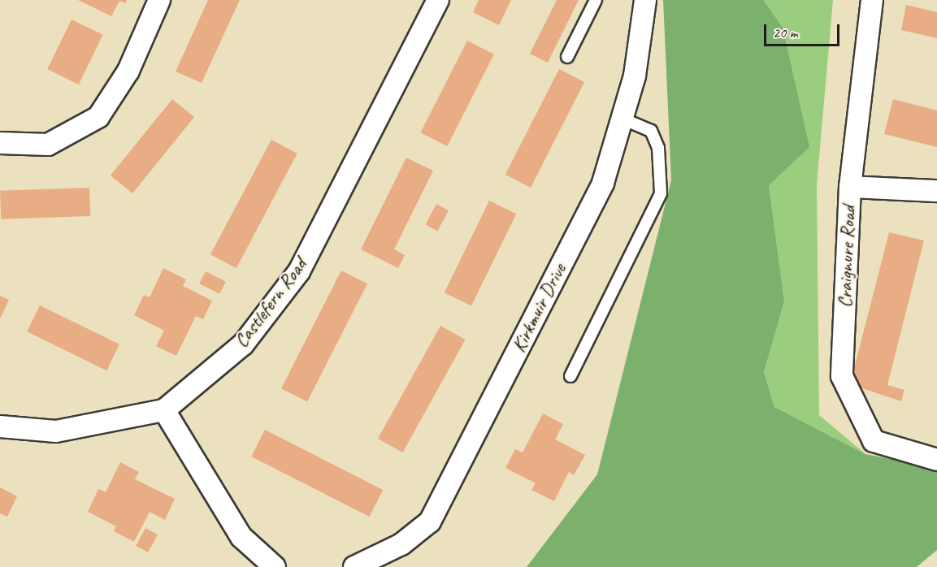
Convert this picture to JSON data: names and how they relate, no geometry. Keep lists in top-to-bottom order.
{
  "streets": {
    "street": ["Craignure Road", "Castlefern Road", "Kirkmuir Drive"]
  },
  "scale_bar": "20 m"
}
